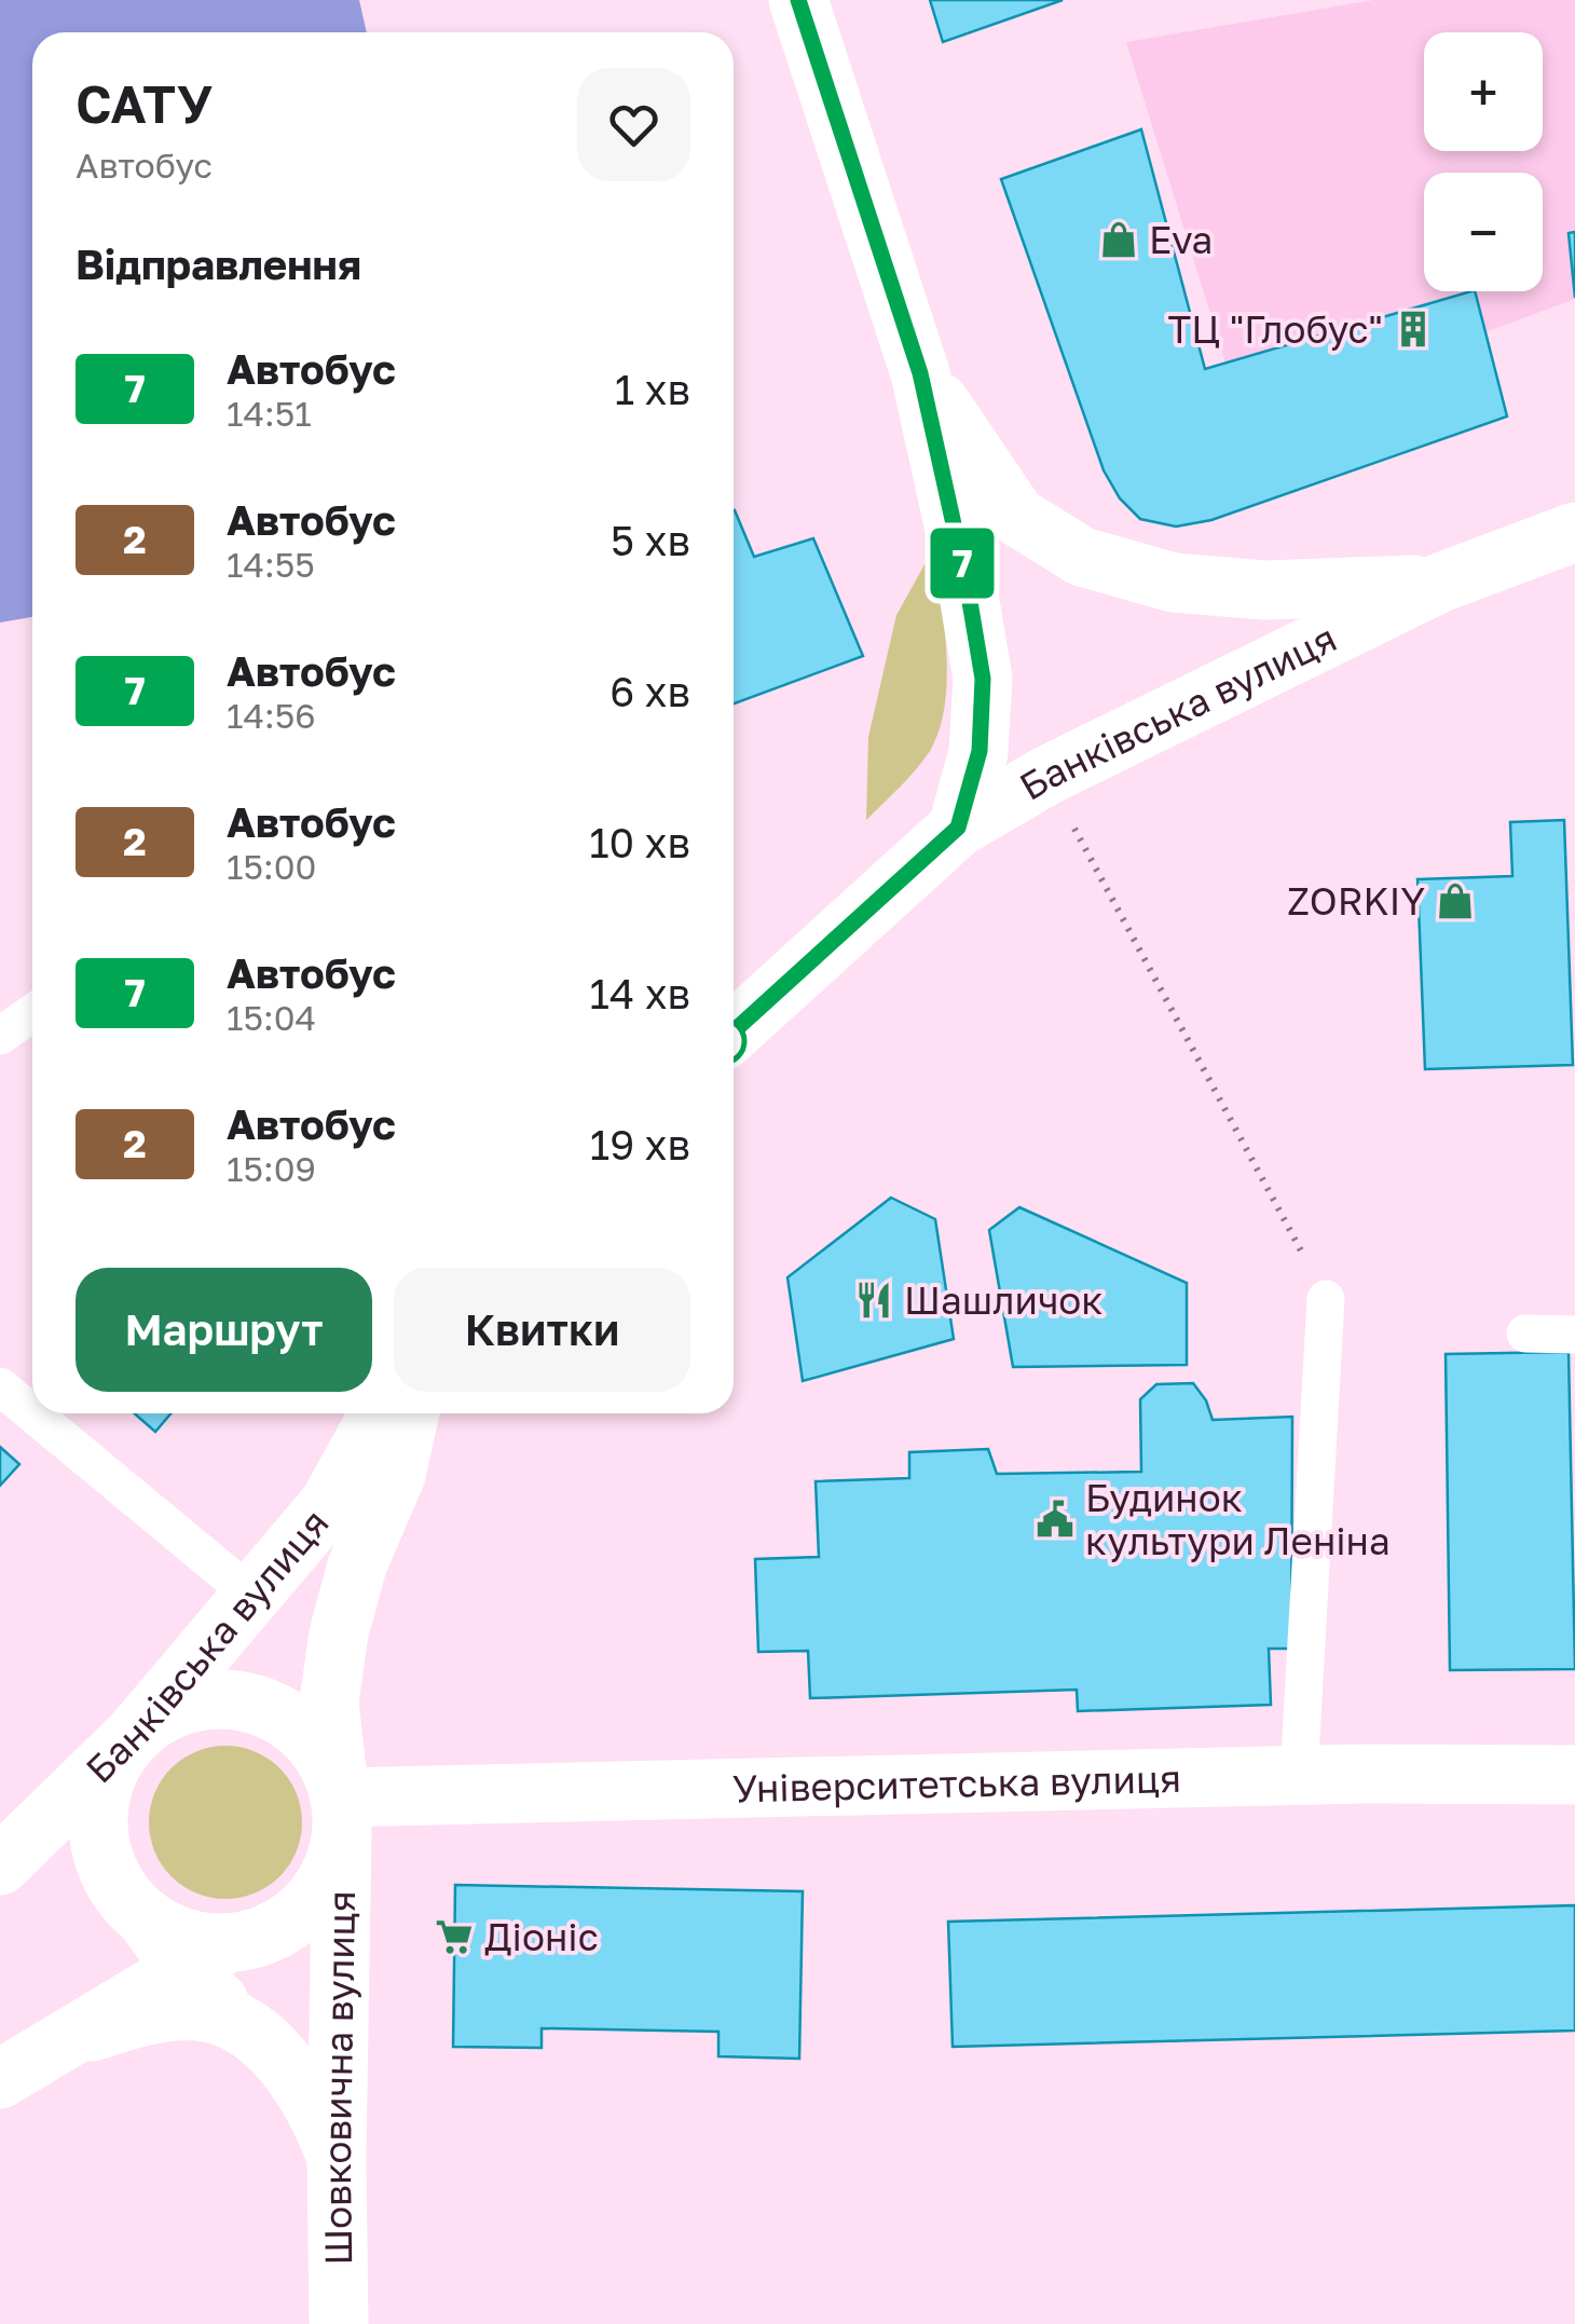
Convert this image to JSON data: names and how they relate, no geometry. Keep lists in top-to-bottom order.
{
  "streets": {
    "street": ["Банківська вулиця", "Університетська вулиця", "Шовковична вулиця"]
  },
  "crossings": [
    ["Банківська вулиця", "Університетська вулиця"],
    ["Банківська вулиця", "Шовковична вулиця"],
    ["Університетська вулиця", "Шовковична вулиця"]
  ],
  "places": {
    "shop": ["Eva", "ZORKIY"],
    "building": ["ТЦ \"Глобус\""],
    "restaurant": ["Шашличок"],
    "public building": ["Будинок культури Леніна"],
    "supermarket": ["Діоніс"]
  },
  "lines": ["bus line 7"],
  "page": {
    "on_map": "7",
    "map_buttons": ["+", "−"],
    "heading": [
      ["САТУ", "Автобус"],
      "Відправлення"
    ],
    "list": [
      {
        "mark": "7",
        "name": "Автобус",
        "note": "14:51",
        "value": "1 хв"
      },
      {
        "mark": "2",
        "name": "Автобус",
        "note": "14:55",
        "value": "5 хв"
      },
      {
        "mark": "7",
        "name": "Автобус",
        "note": "14:56",
        "value": "6 хв"
      },
      {
        "mark": "2",
        "name": "Автобус",
        "note": "15:00",
        "value": "10 хв"
      },
      {
        "mark": "7",
        "name": "Автобус",
        "note": "15:04",
        "value": "14 хв"
      },
      {
        "mark": "2",
        "name": "Автобус",
        "note": "15:09",
        "value": "19 хв"
      }
    ],
    "buttons": ["Маршрут", "Квитки"]
  }
}
